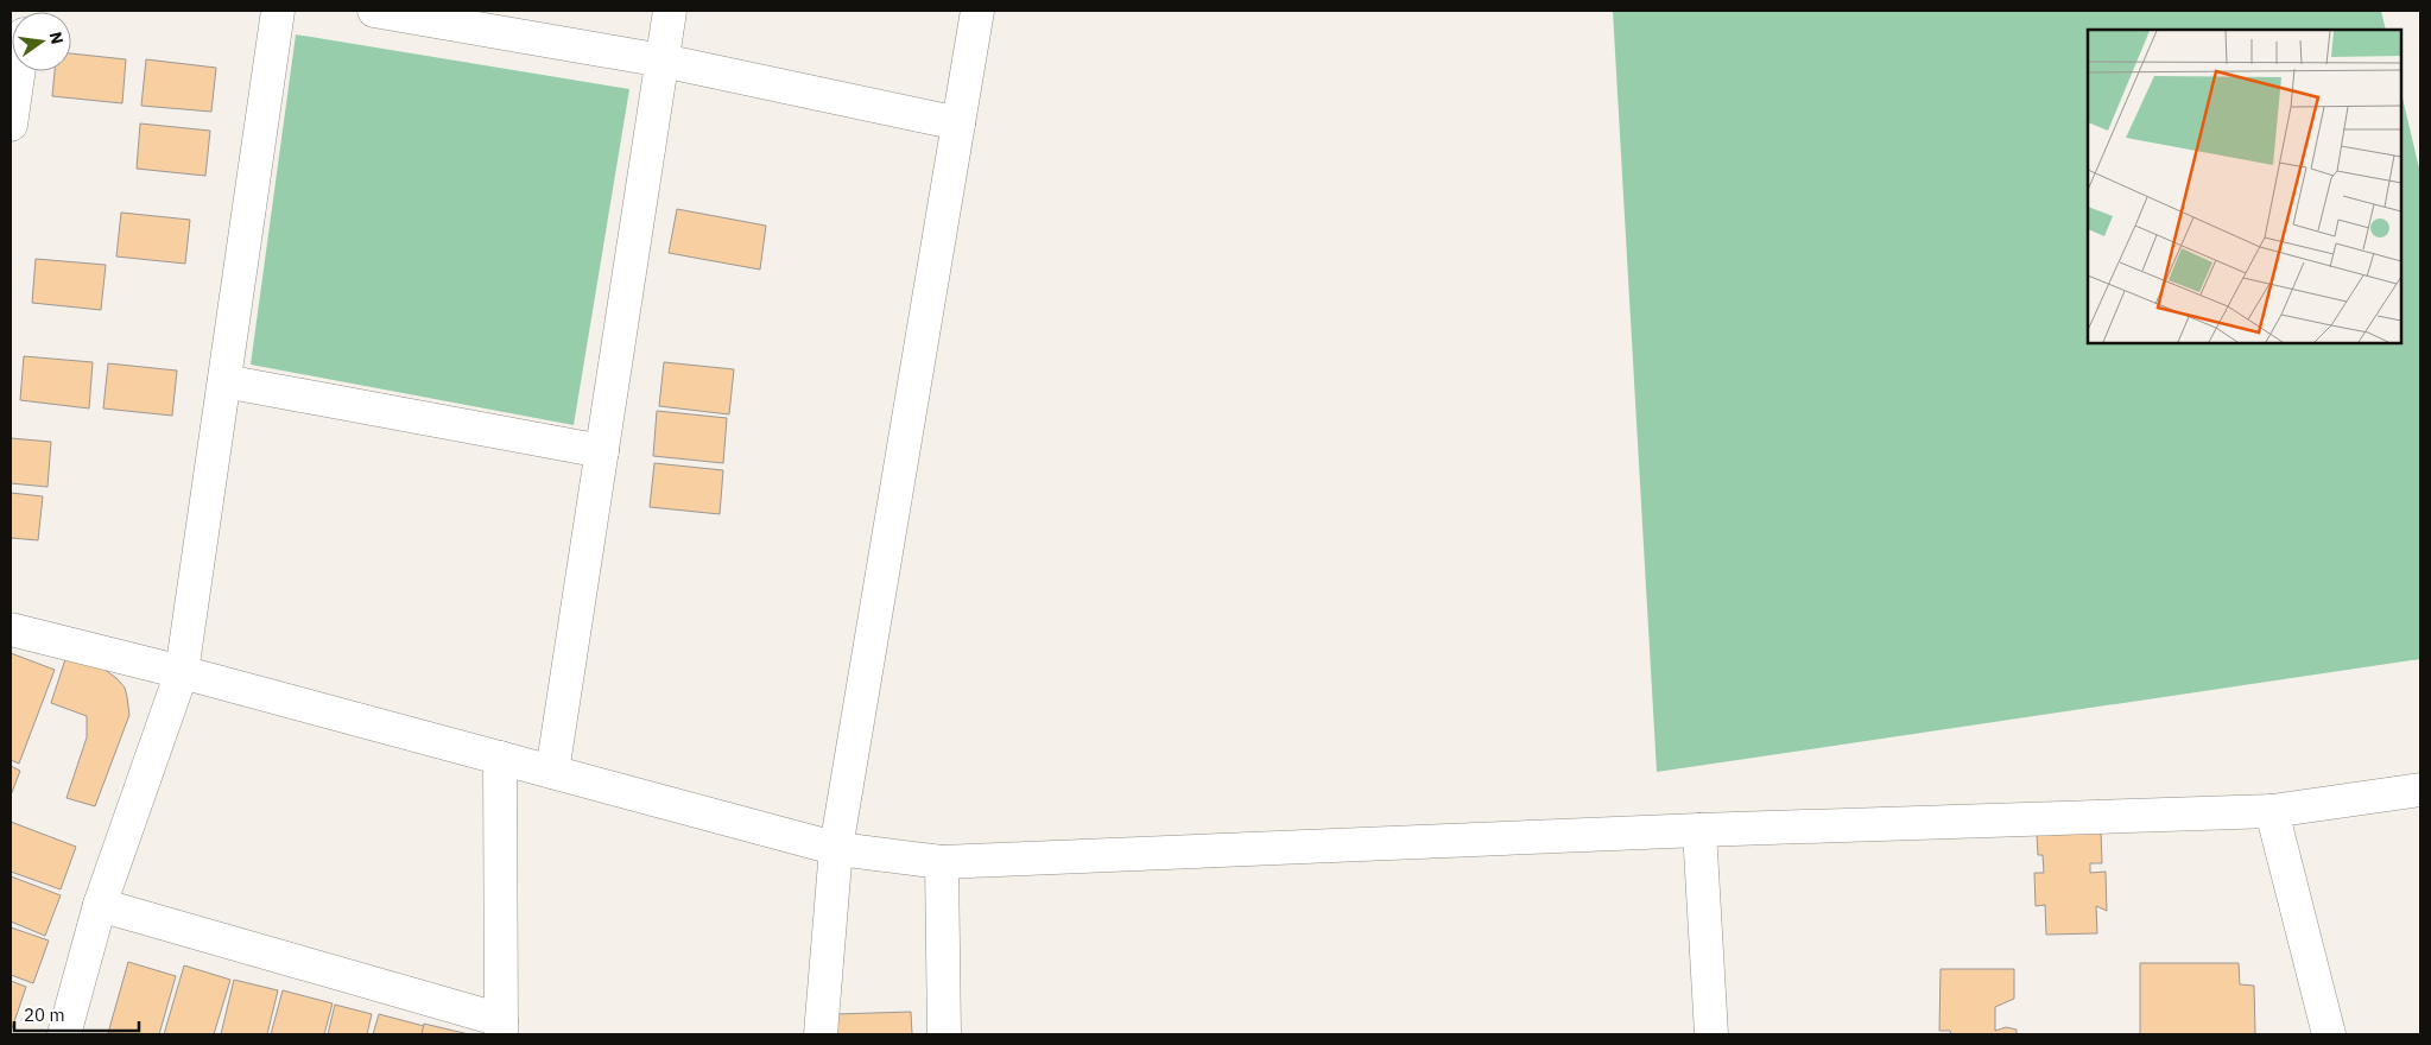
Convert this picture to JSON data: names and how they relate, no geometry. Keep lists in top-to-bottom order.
{
  "scale_bar": "20 m",
  "north": "right"
}
